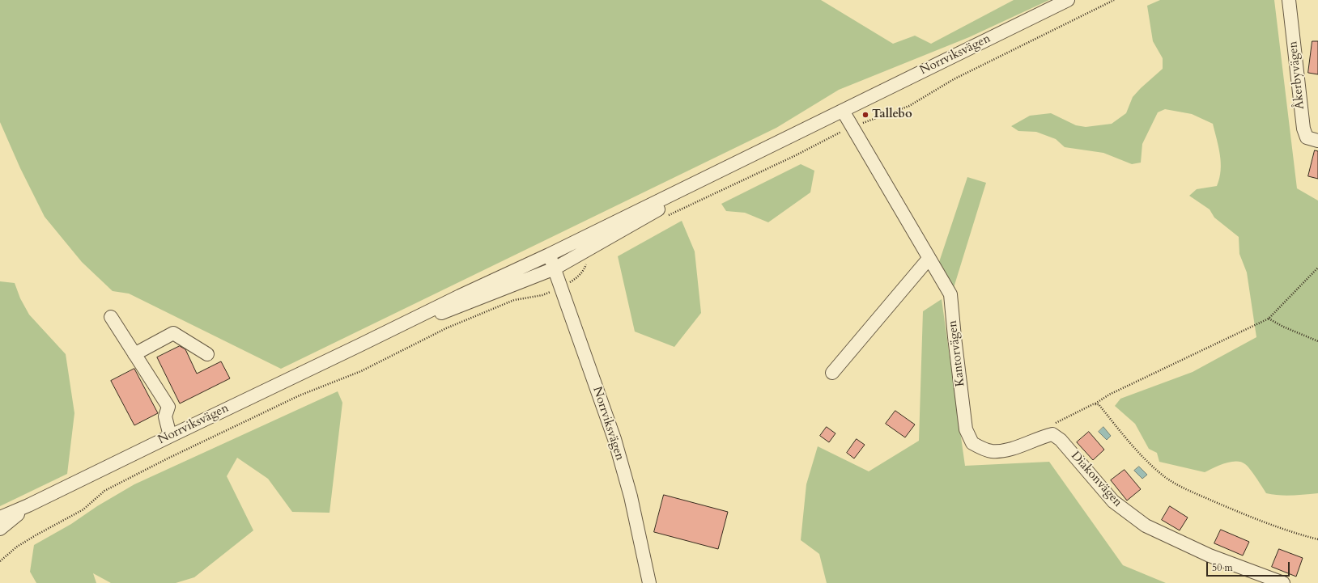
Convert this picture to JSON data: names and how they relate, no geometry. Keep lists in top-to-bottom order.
{
  "streets": {
    "street": [
      "Norrviksvägen",
      "Åkerbyvägen",
      "Kantorvägen",
      "Diakonvägen"
    ]
  },
  "crossings": [
    ["Kantorvägen", "Diakonvägen"]
  ],
  "places": ["Tallebo"],
  "scale_bar": "50 m"
}
